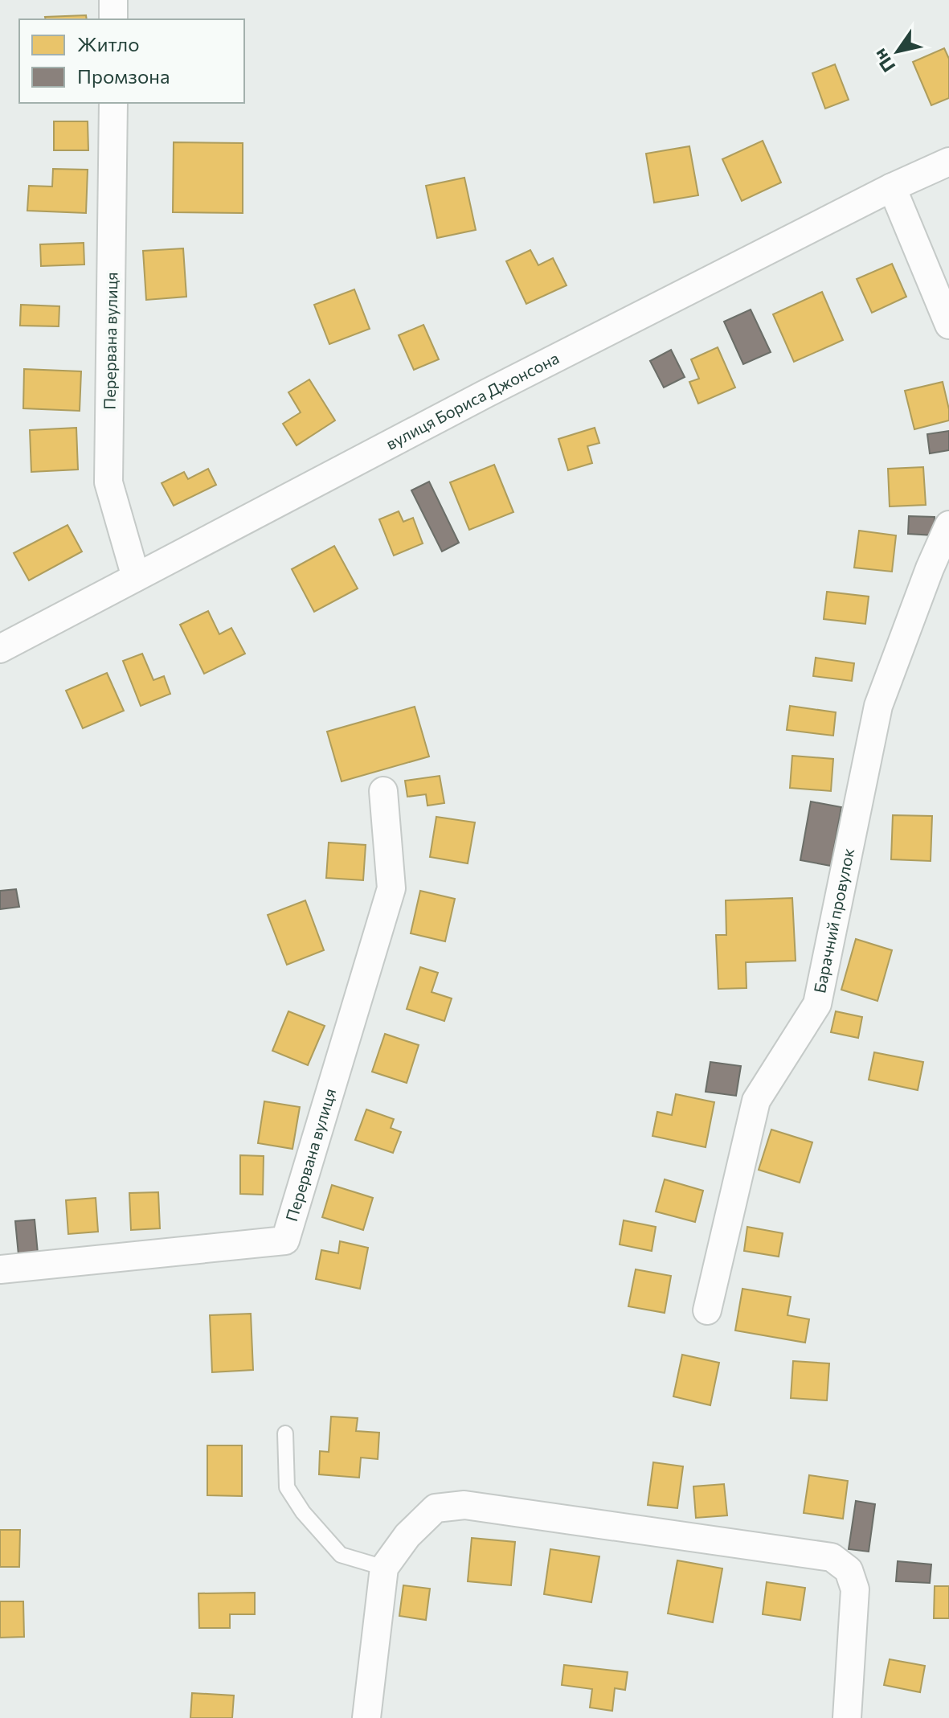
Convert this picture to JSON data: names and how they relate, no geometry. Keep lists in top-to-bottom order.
{
  "streets": {
    "street": ["Перервана вулиця", "вулиця Бориса Джонсона", "Барачний провулок"]
  },
  "crossings": [
    ["Перервана вулиця", "вулиця Бориса Джонсона"]
  ],
  "legend": ["Житло", "Промзона"],
  "north": "bottom left"
}
